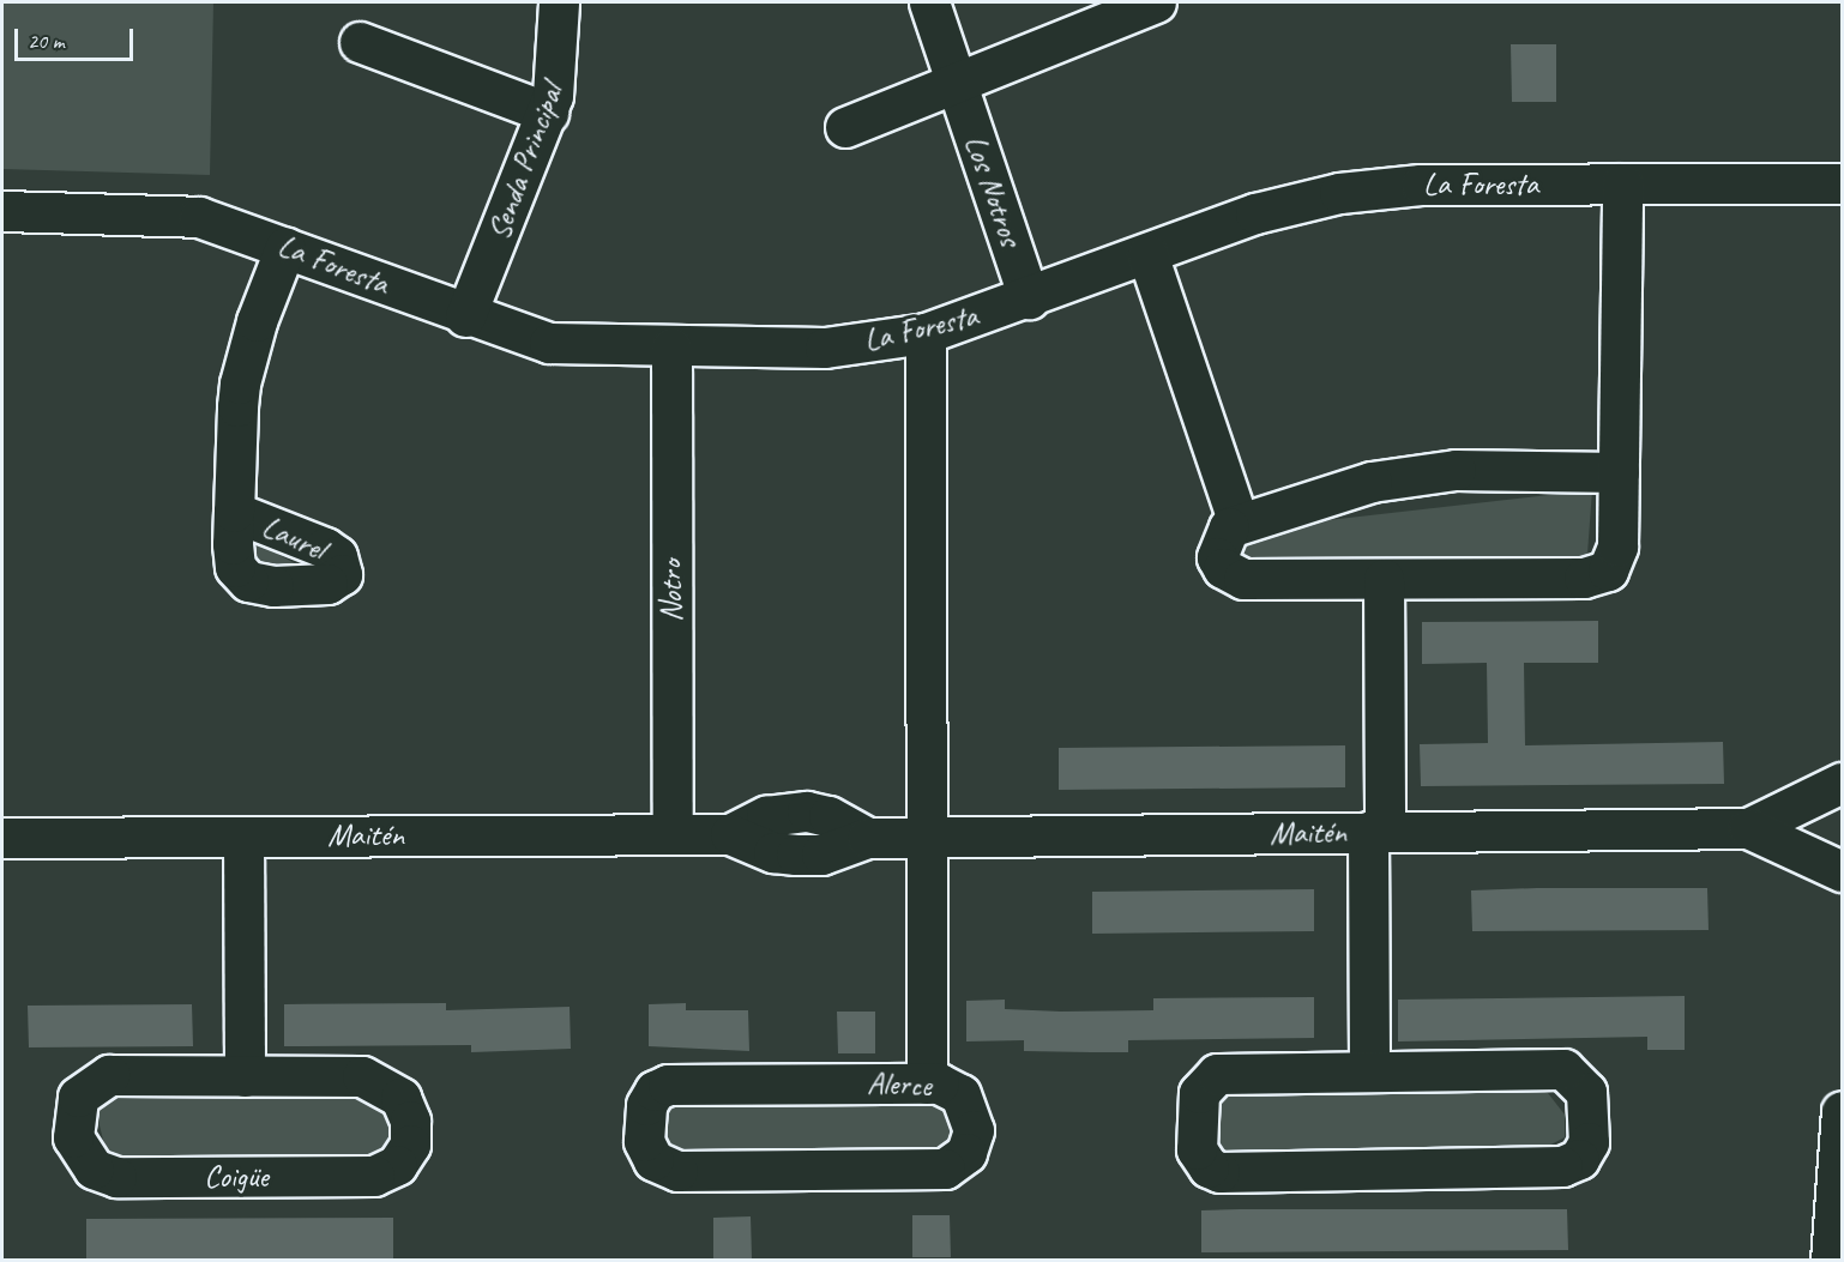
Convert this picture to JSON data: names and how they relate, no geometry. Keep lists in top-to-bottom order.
{
  "streets": {
    "street": [
      "Senda Principal",
      "La Foresta",
      "Los Notros",
      "Laurel",
      "Notro",
      "Maitén",
      "Alerce",
      "Coigüe"
    ]
  },
  "crossings": [
    ["Senda Principal", "La Foresta"],
    ["La Foresta", "Los Notros"],
    ["La Foresta", "Laurel"],
    ["La Foresta", "Notro"],
    ["Notro", "Maitén"]
  ],
  "scale_bar": "20 m"
}
